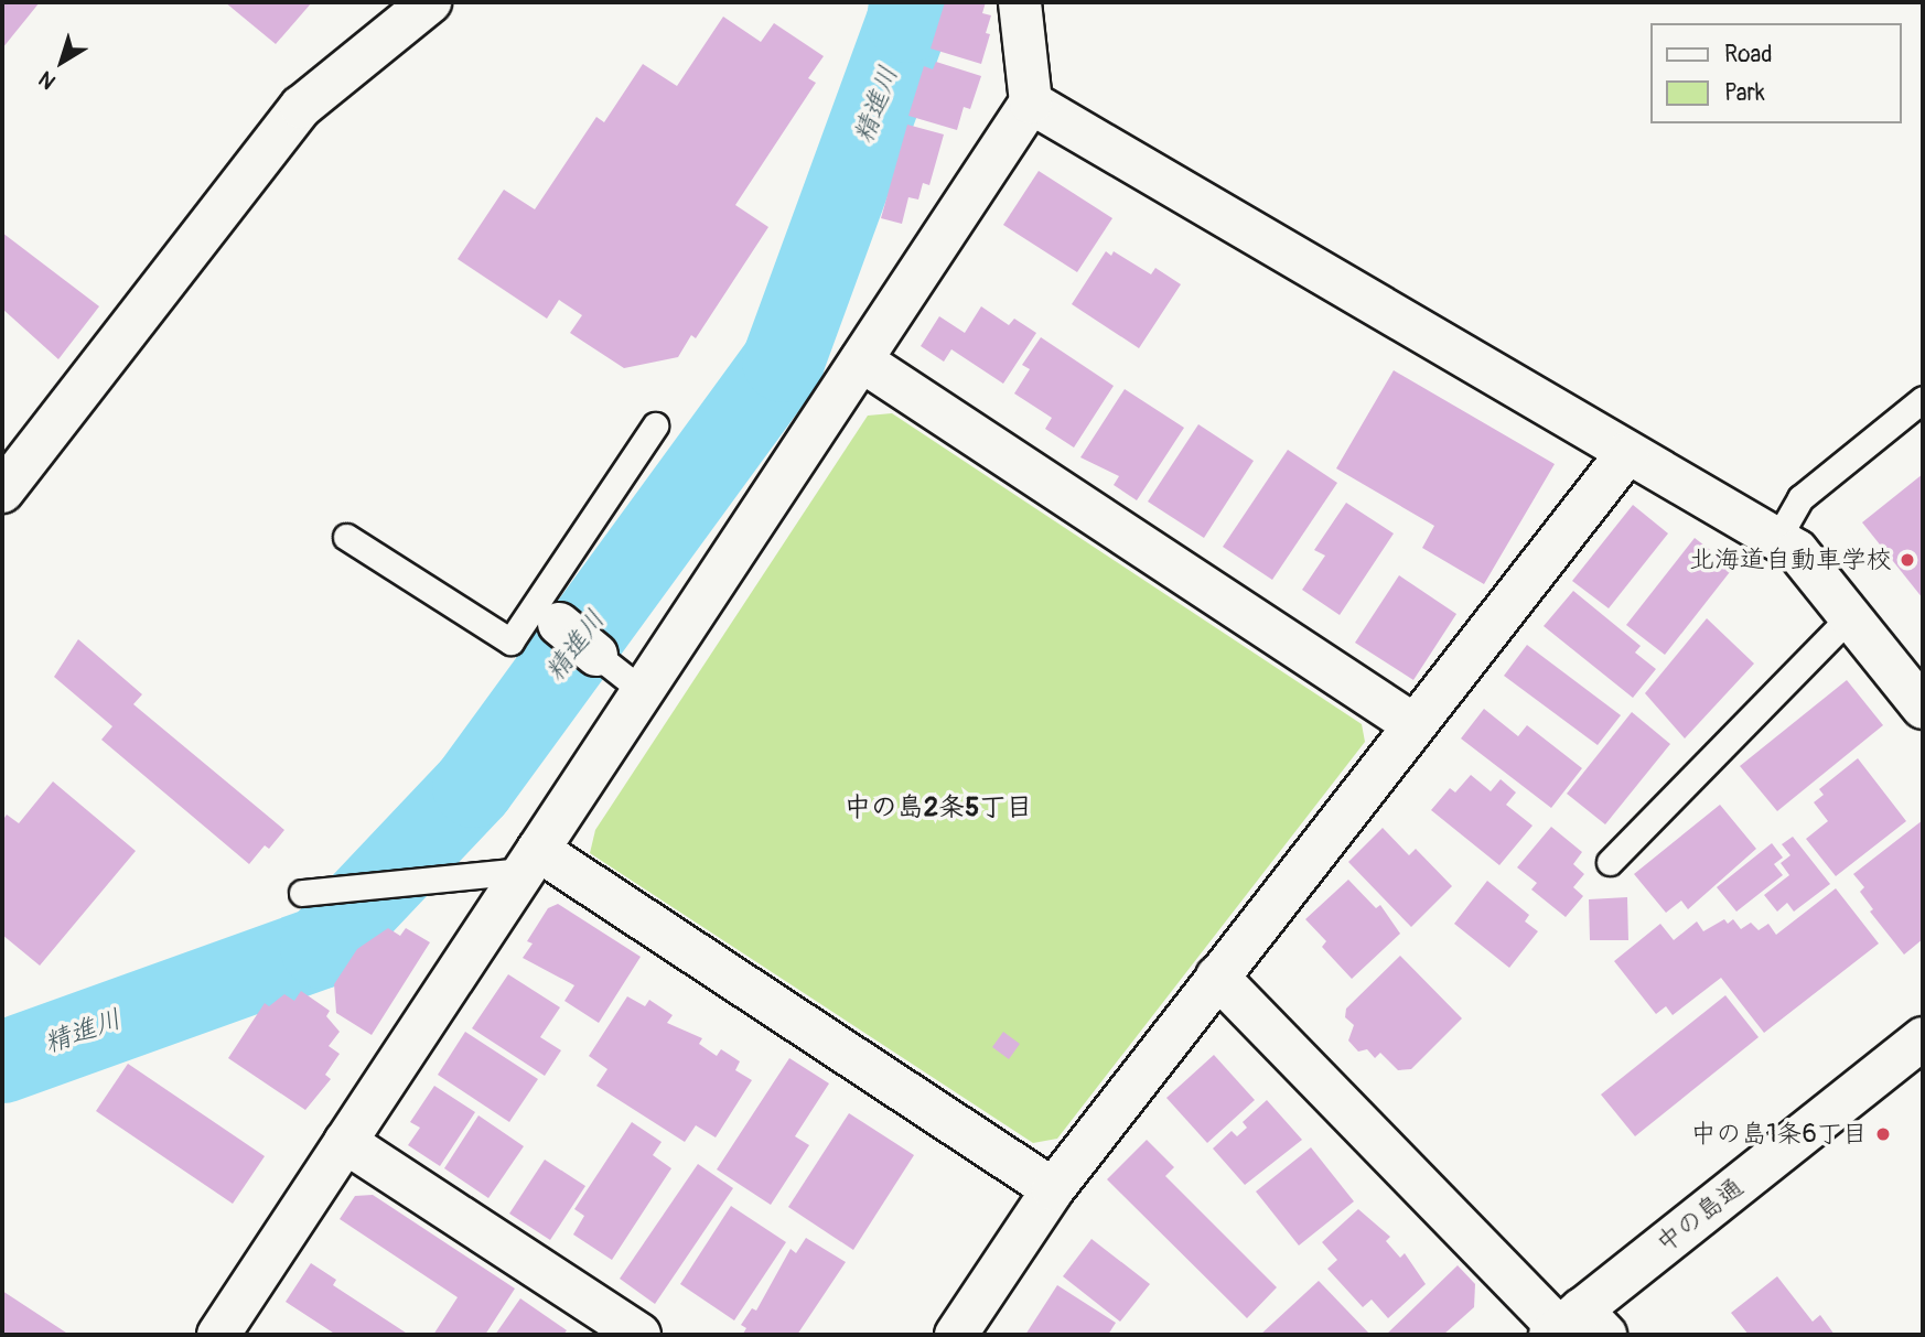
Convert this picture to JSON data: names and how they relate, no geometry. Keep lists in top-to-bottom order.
{
  "streets": {
    "street": ["中の島通"]
  },
  "districts": ["中の島2条5丁目"],
  "water": ["精進川"],
  "places": ["北海道自動車学校", "中の島1条6丁目"],
  "legend": ["Road", "Park"],
  "north": "bottom left"
}
